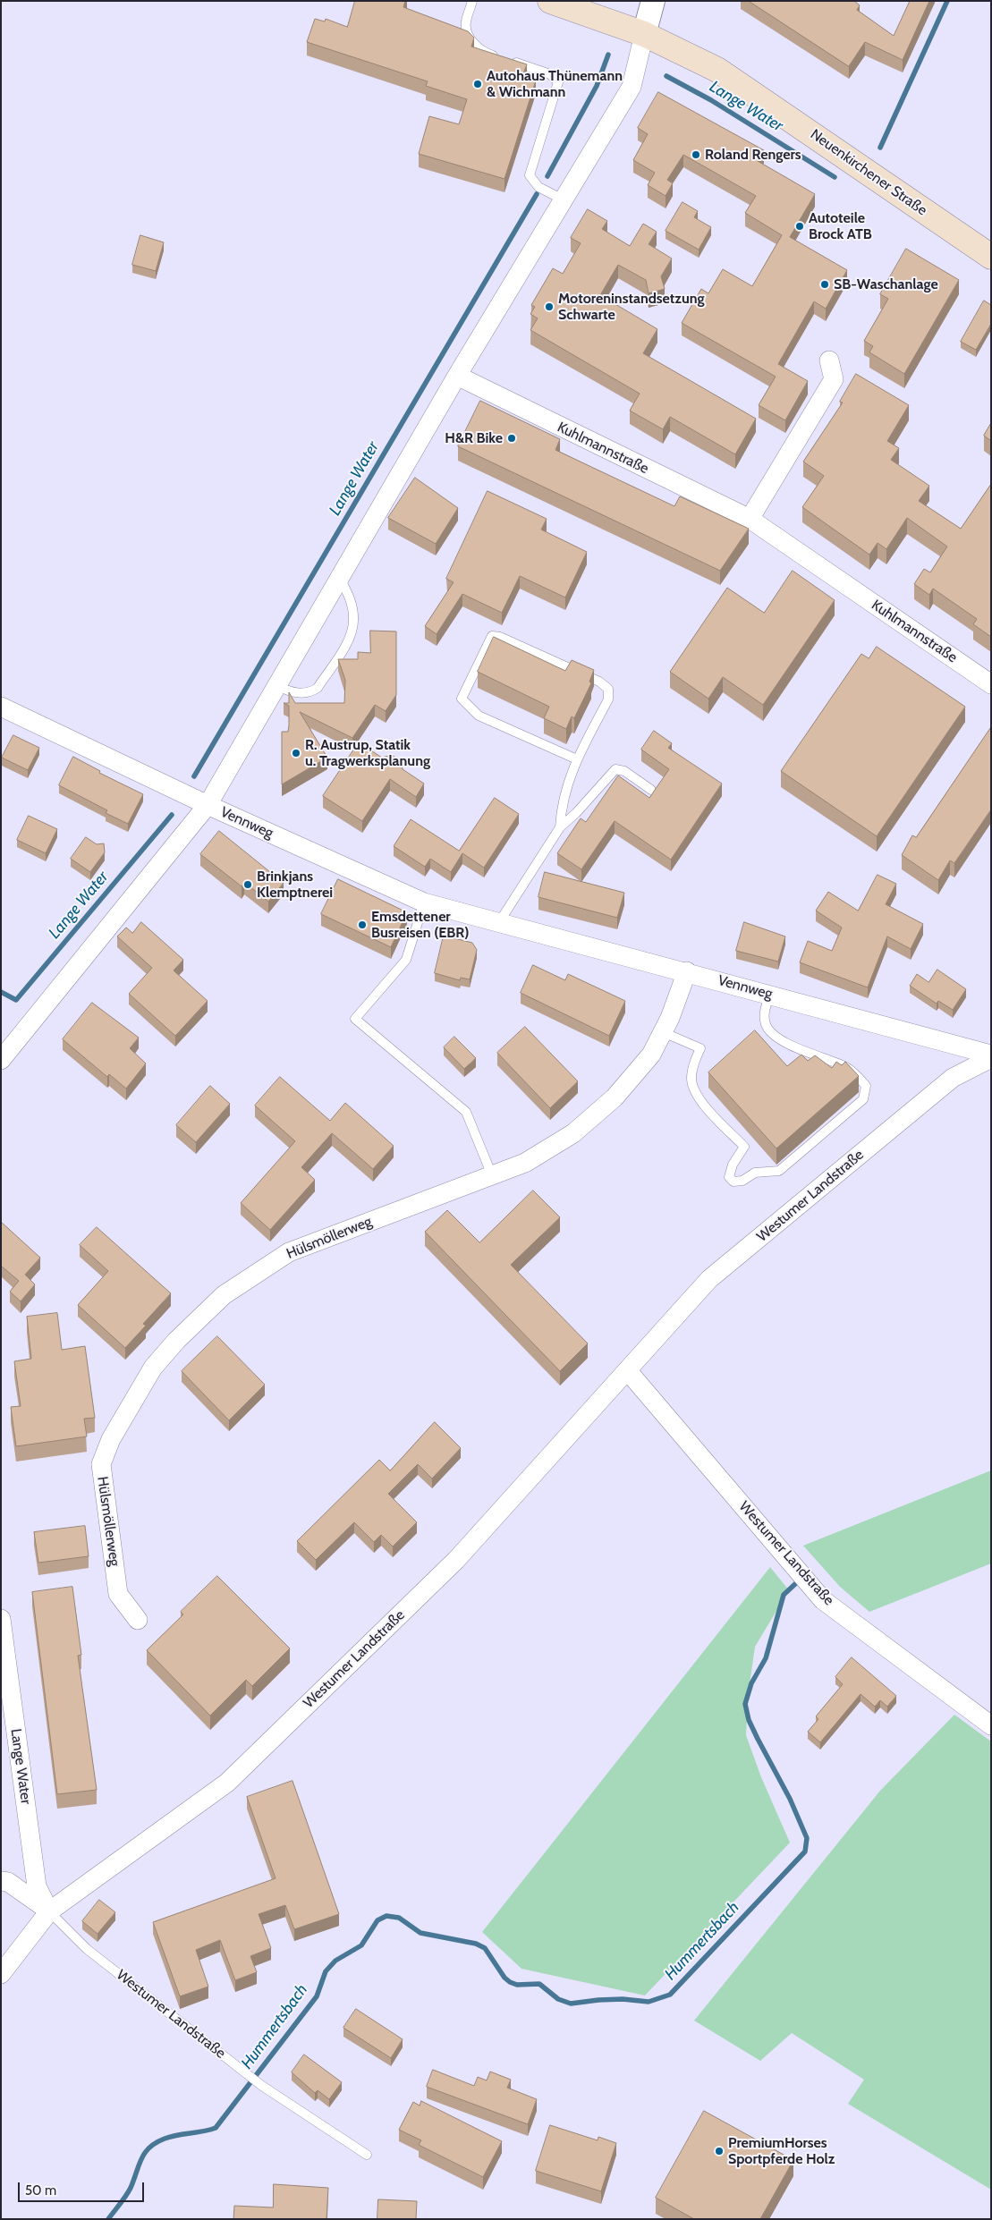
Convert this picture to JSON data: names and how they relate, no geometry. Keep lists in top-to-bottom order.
{
  "streets": {
    "main road": ["Neuenkirchener Straße"],
    "street": [
      "Kuhlmannstraße",
      "Vennweg",
      "Westumer Landstraße",
      "Hülsmöllerweg",
      "Lange Water"
    ]
  },
  "crossings": [
    ["Vennweg", "Hülsmöllerweg"],
    ["Westumer Landstraße", "Lange Water"]
  ],
  "water": ["Lange Water", "Hummertsbach"],
  "places": [
    "Autohaus Thünemann & Wichmann",
    "Roland Rengers",
    "Autoteile Brock ATB",
    "SB-Waschanlage",
    "Motoreninstandsetzung Schwarte",
    "H&R Bike",
    "R. Austrup, Statik u. Tragwerksplanung",
    "Brinkjans Klemptnerei",
    "Emsdettener Busreisen (EBR)",
    "PremiumHorses Sportpferde Holz"
  ],
  "scale_bar": "50 m"
}
